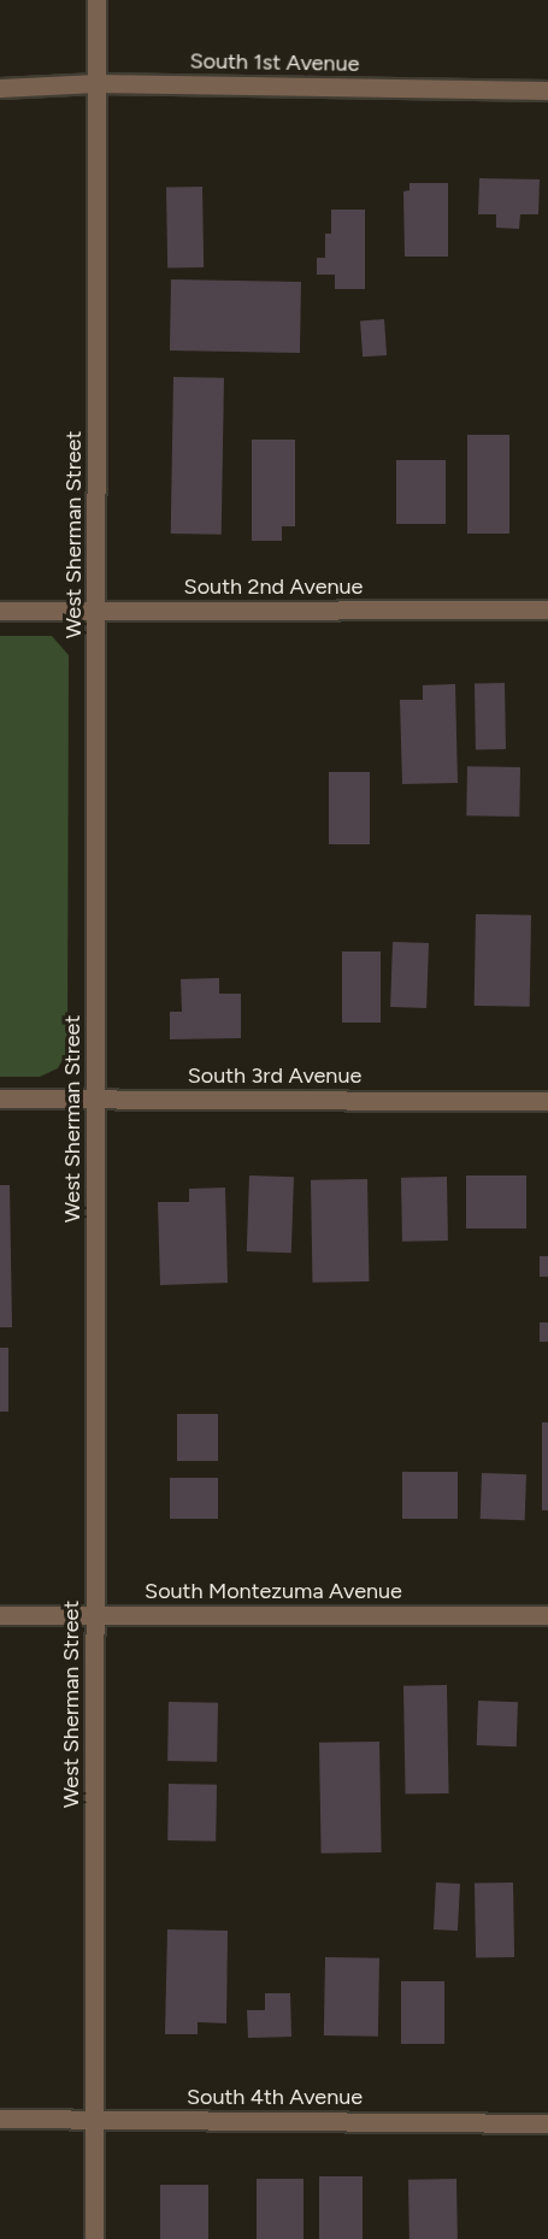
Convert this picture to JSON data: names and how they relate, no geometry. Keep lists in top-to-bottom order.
{
  "streets": {
    "street": [
      "South 1st Avenue",
      "West Sherman Street",
      "South 2nd Avenue",
      "South 3rd Avenue",
      "South Montezuma Avenue",
      "South 4th Avenue"
    ]
  },
  "crossings": [
    ["South 1st Avenue", "West Sherman Street"],
    ["West Sherman Street", "South 2nd Avenue"],
    ["West Sherman Street", "South 3rd Avenue"],
    ["West Sherman Street", "South Montezuma Avenue"],
    ["West Sherman Street", "South 4th Avenue"]
  ]
}
